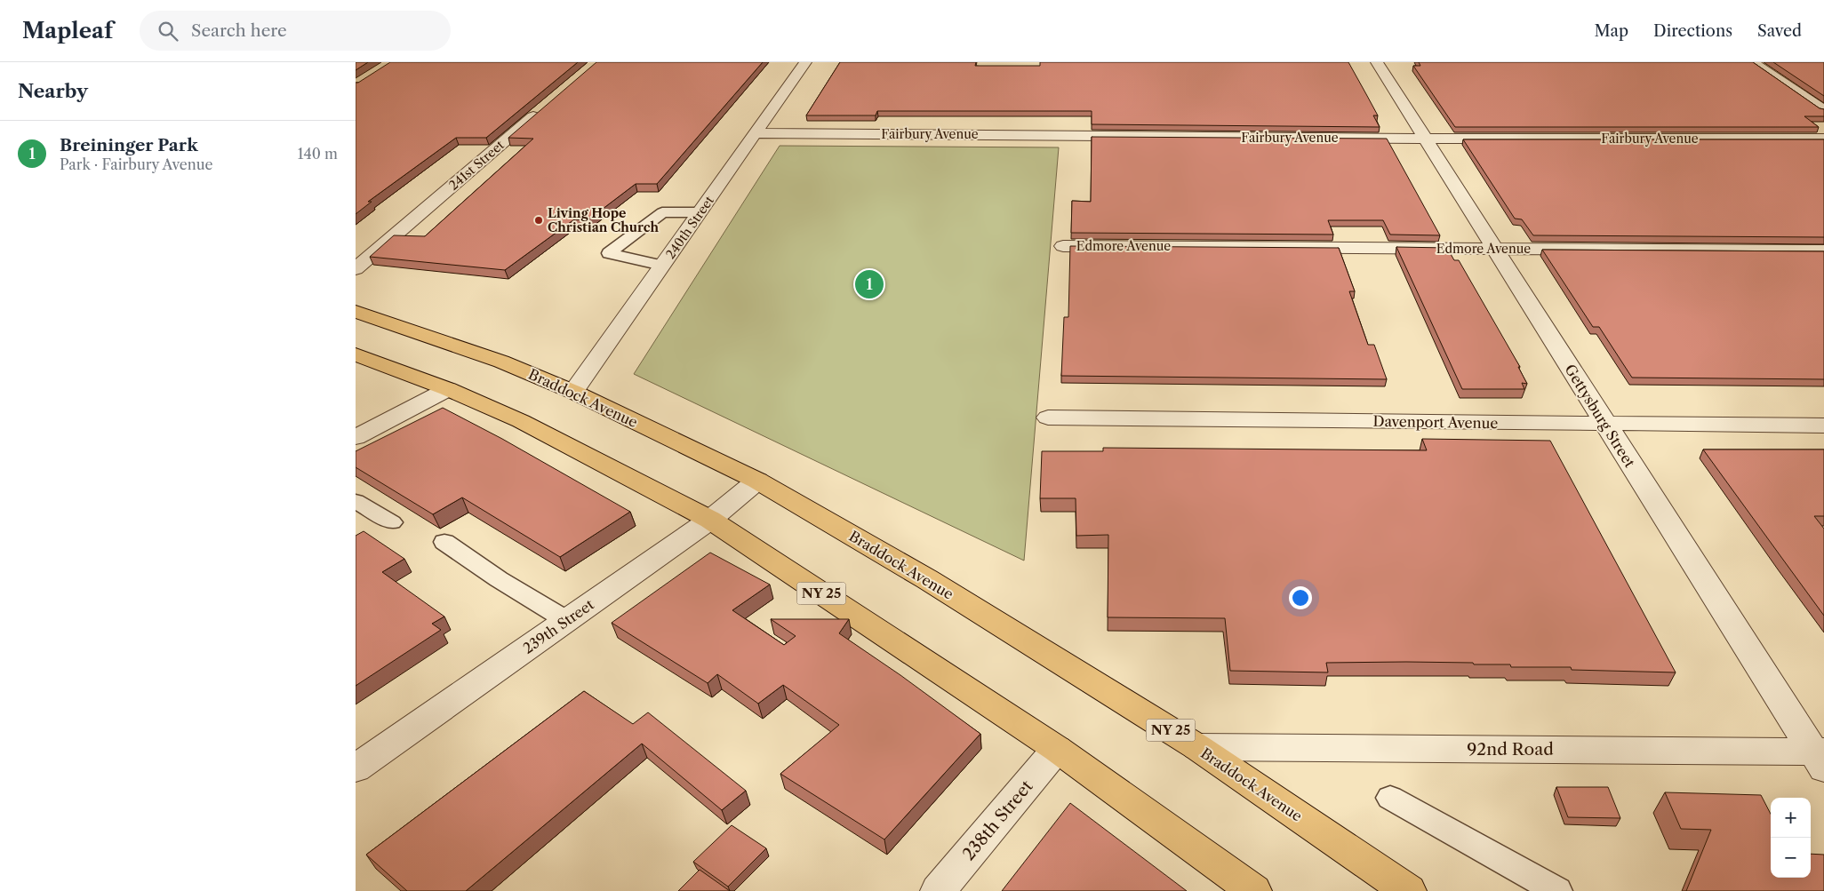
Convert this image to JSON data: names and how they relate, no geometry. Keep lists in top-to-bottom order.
{
  "streets": {
    "main road": ["Braddock Avenue", "NY 25"],
    "street": [
      "Fairbury Avenue",
      "241st Street",
      "240th Street",
      "Edmore Avenue",
      "Gettysburg Street",
      "Davenport Avenue",
      "239th Street",
      "92nd Road",
      "238th Street"
    ]
  },
  "crossings": [
    ["Fairbury Avenue", "240th Street"],
    ["Fairbury Avenue", "Gettysburg Street"],
    ["240th Street", "Braddock Avenue"],
    ["Edmore Avenue", "Gettysburg Street"],
    ["Braddock Avenue", "239th Street"],
    ["Braddock Avenue", "92nd Road"],
    ["Gettysburg Street", "Davenport Avenue"],
    ["Gettysburg Street", "92nd Road"],
    ["NY 25", "239th Street"],
    ["NY 25", "238th Street"]
  ],
  "places": ["Living Hope Christian Church"],
  "page": {
    "header": "Mapleaf",
    "search": "Search here",
    "nav": ["Map", "Directions", "Saved"],
    "heading": "Nearby",
    "list": [
      {
        "mark": "1",
        "name": "Breininger Park",
        "note": "Park · Fairbury Avenue",
        "value": "140 m"
      }
    ],
    "pins": "1",
    "map_buttons": ["+", "−"]
  }
}
